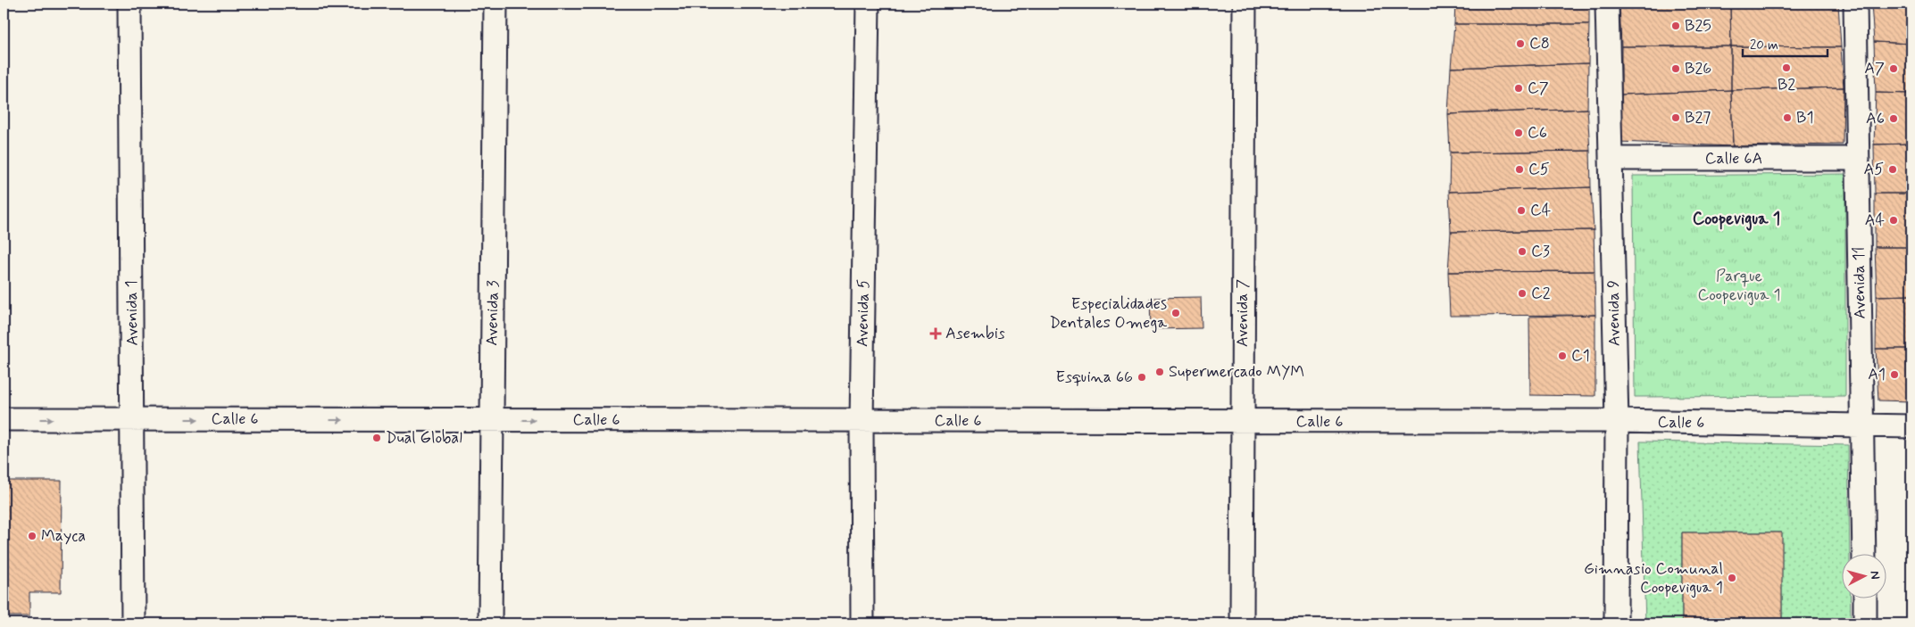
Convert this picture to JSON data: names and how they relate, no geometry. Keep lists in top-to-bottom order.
{
  "streets": {
    "street": [
      "Calle 6A",
      "Avenida 11",
      "Avenida 1",
      "Avenida 3",
      "Avenida 5",
      "Avenida 7",
      "Avenida 9",
      "Calle 6"
    ]
  },
  "crossings": [
    ["Calle 6A", "Avenida 11"],
    ["Calle 6A", "Avenida 9"],
    ["Avenida 11", "Calle 6"],
    ["Avenida 1", "Calle 6"],
    ["Avenida 3", "Calle 6"],
    ["Avenida 5", "Calle 6"],
    ["Avenida 7", "Calle 6"],
    ["Avenida 9", "Calle 6"]
  ],
  "one_way": ["Calle 6"],
  "districts": ["Coopevigua 1"],
  "parks": ["Parque Coopevigua 1"],
  "places": {
    "other": [
      "B25",
      "C8",
      "B2",
      "B26",
      "A7",
      "C7",
      "B27",
      "B1",
      "A6",
      "C6",
      "C5",
      "A5",
      "C4",
      "A4",
      "C3",
      "C2",
      "Especialidades Dentales Omega",
      "C1",
      "Supermercado MYM",
      "A1",
      "Esquina 66",
      "Dual Global",
      "Mayca",
      "Gimnasio Comunal Coopevigua 1"
    ],
    "health": ["Asembis"]
  },
  "scale_bar": "20 m",
  "north": "right"
}
